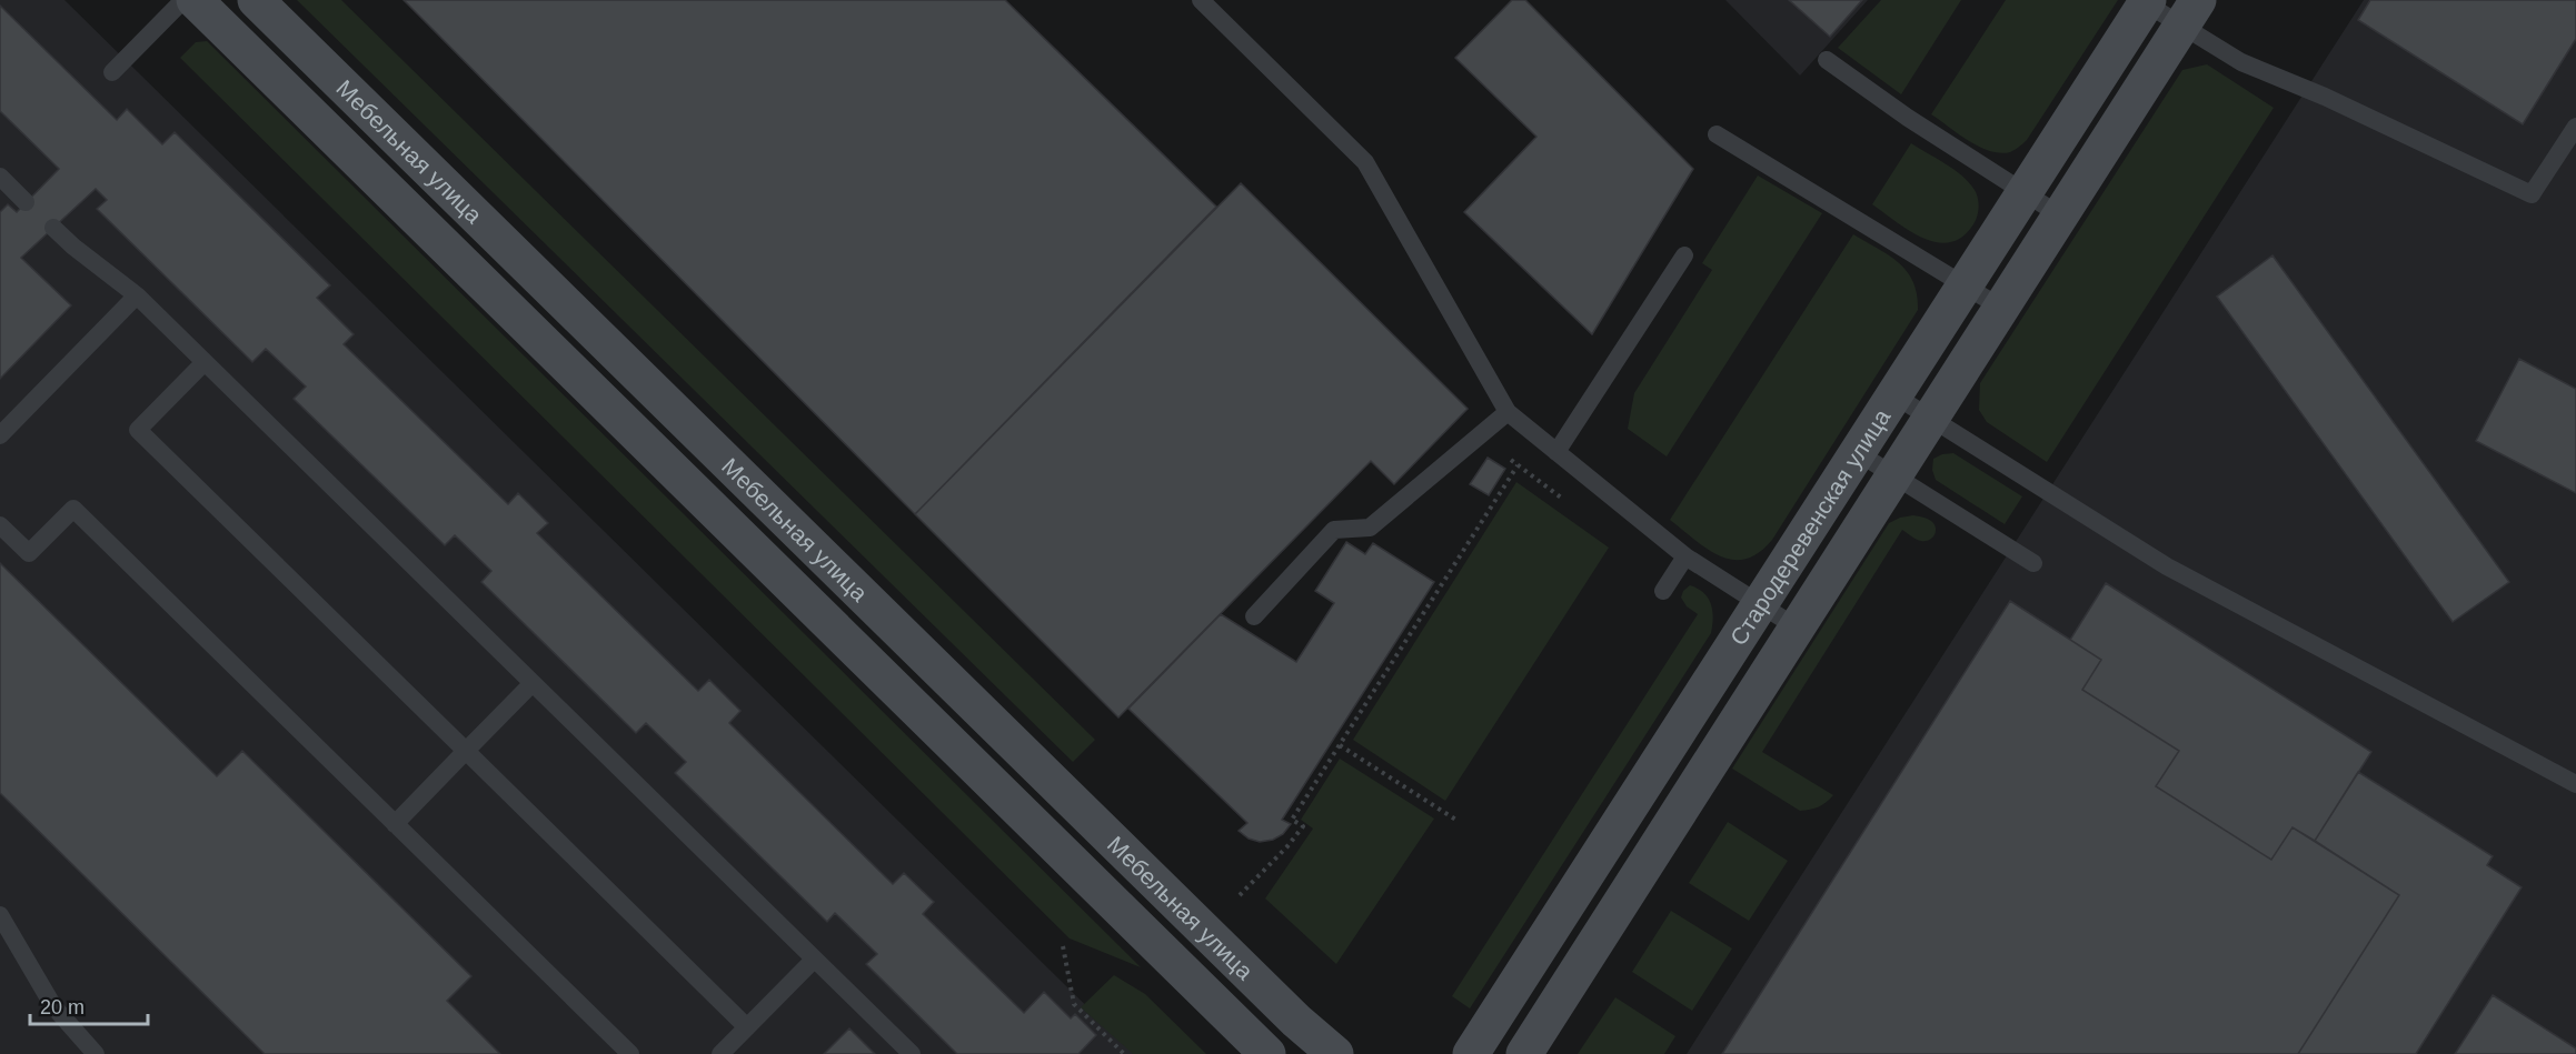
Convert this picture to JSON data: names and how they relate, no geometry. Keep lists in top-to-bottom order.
{
  "streets": {
    "street": ["Мебельная улица", "Стародеревенская улица"]
  },
  "scale_bar": "20 m"
}
